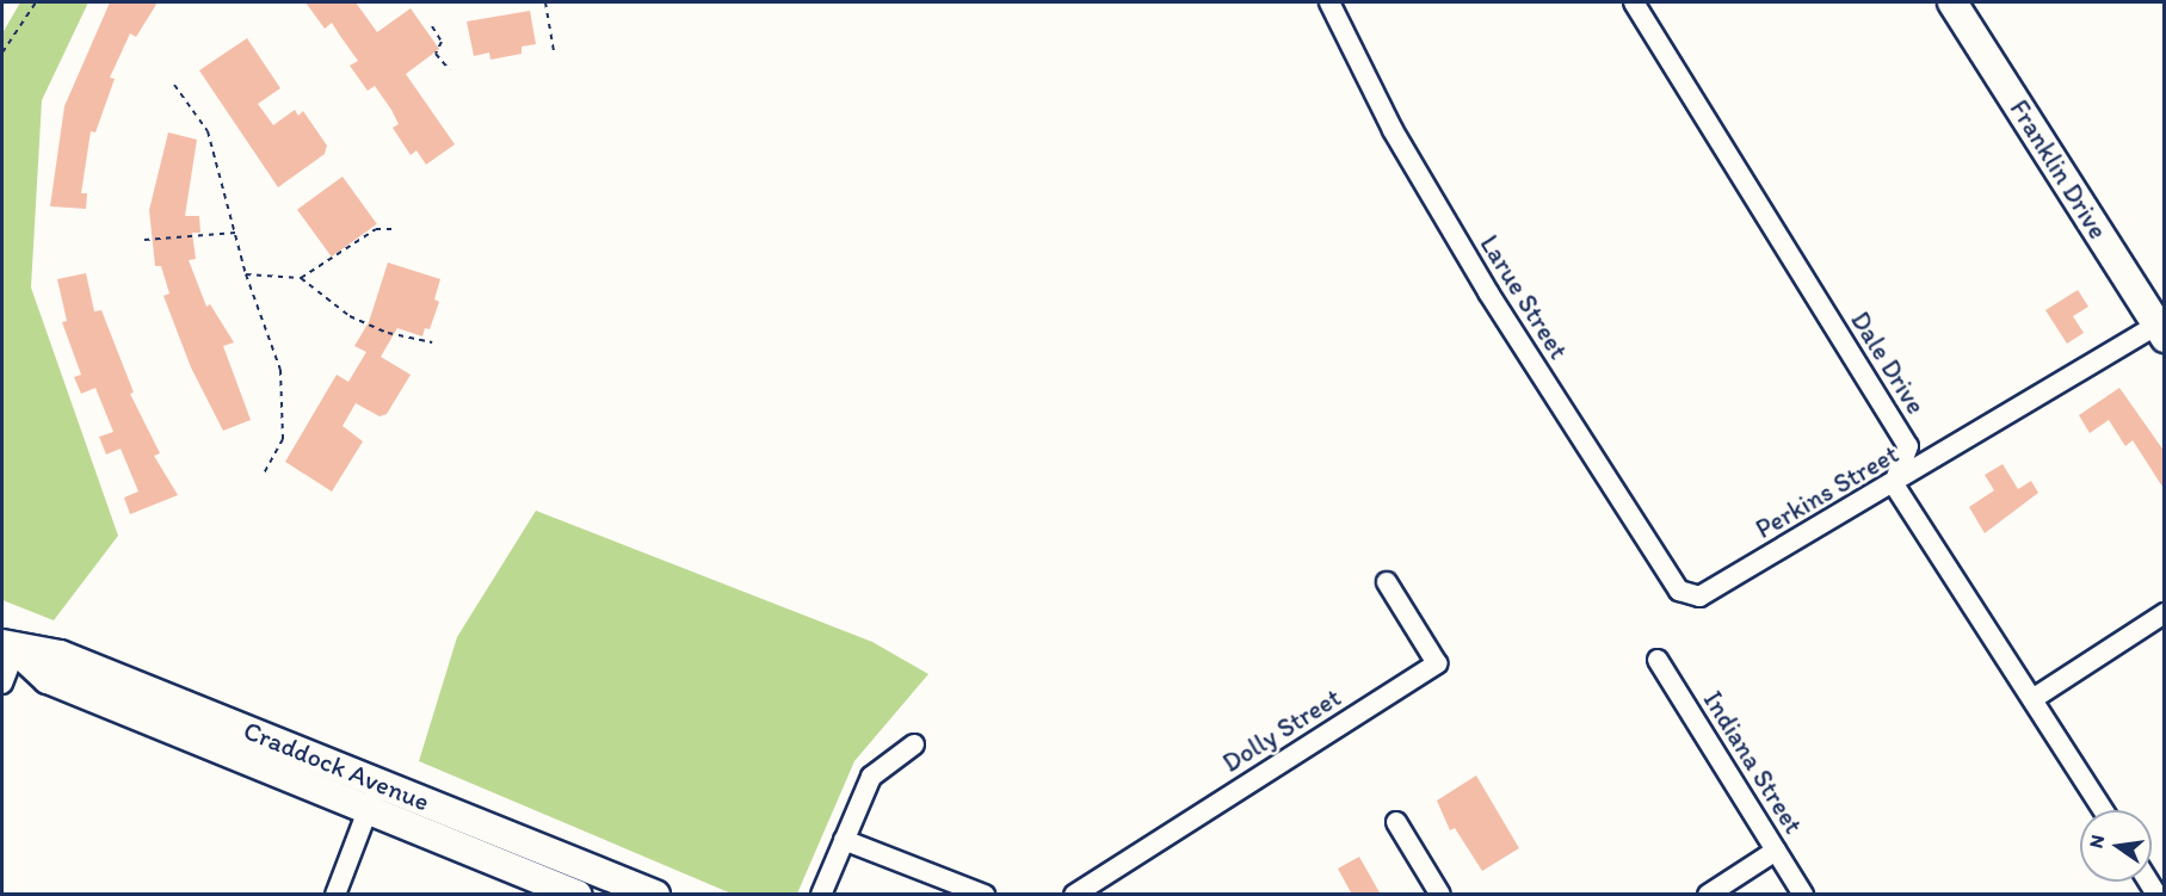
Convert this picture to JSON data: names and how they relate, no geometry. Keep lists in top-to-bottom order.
{
  "streets": {
    "street": [
      "Franklin Drive",
      "Larue Street",
      "Dale Drive",
      "Perkins Street",
      "Dolly Street",
      "Indiana Street",
      "Craddock Avenue"
    ]
  },
  "crossings": [
    ["Franklin Drive", "Perkins Street"],
    ["Larue Street", "Perkins Street"],
    ["Dale Drive", "Perkins Street"]
  ],
  "north": "left"
}
